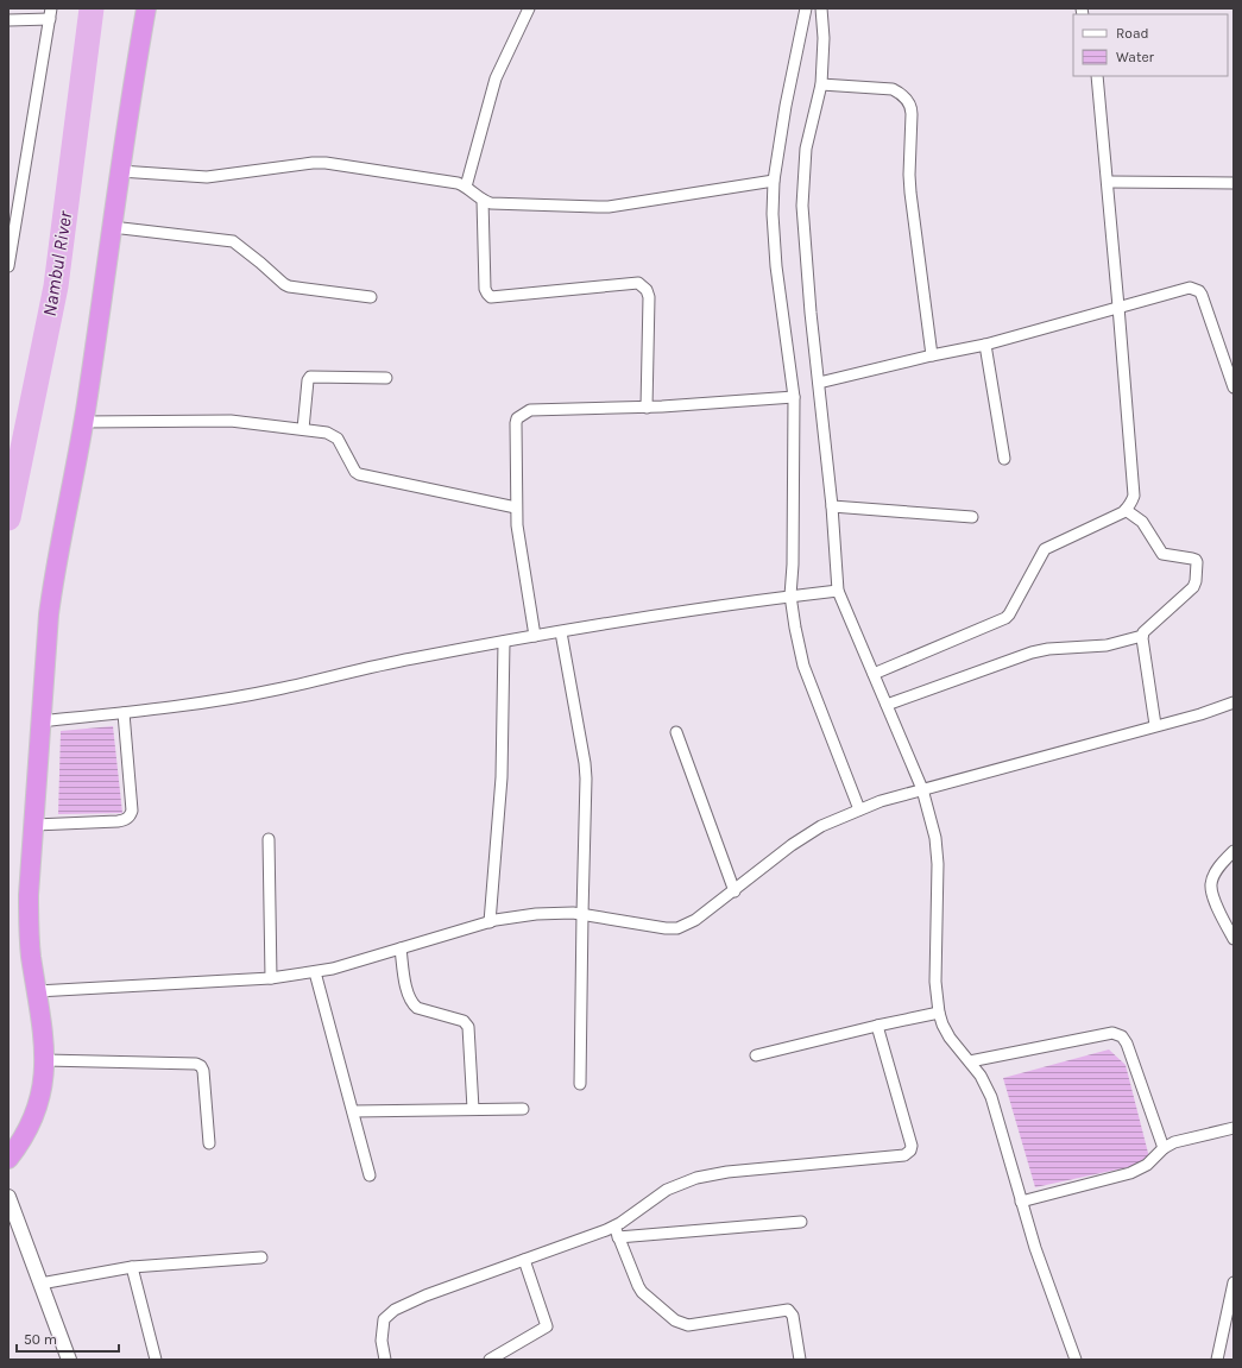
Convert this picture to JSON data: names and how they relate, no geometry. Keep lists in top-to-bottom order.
{
  "water": ["Nambul River"],
  "legend": ["Road", "Water"],
  "scale_bar": "50 m"
}
